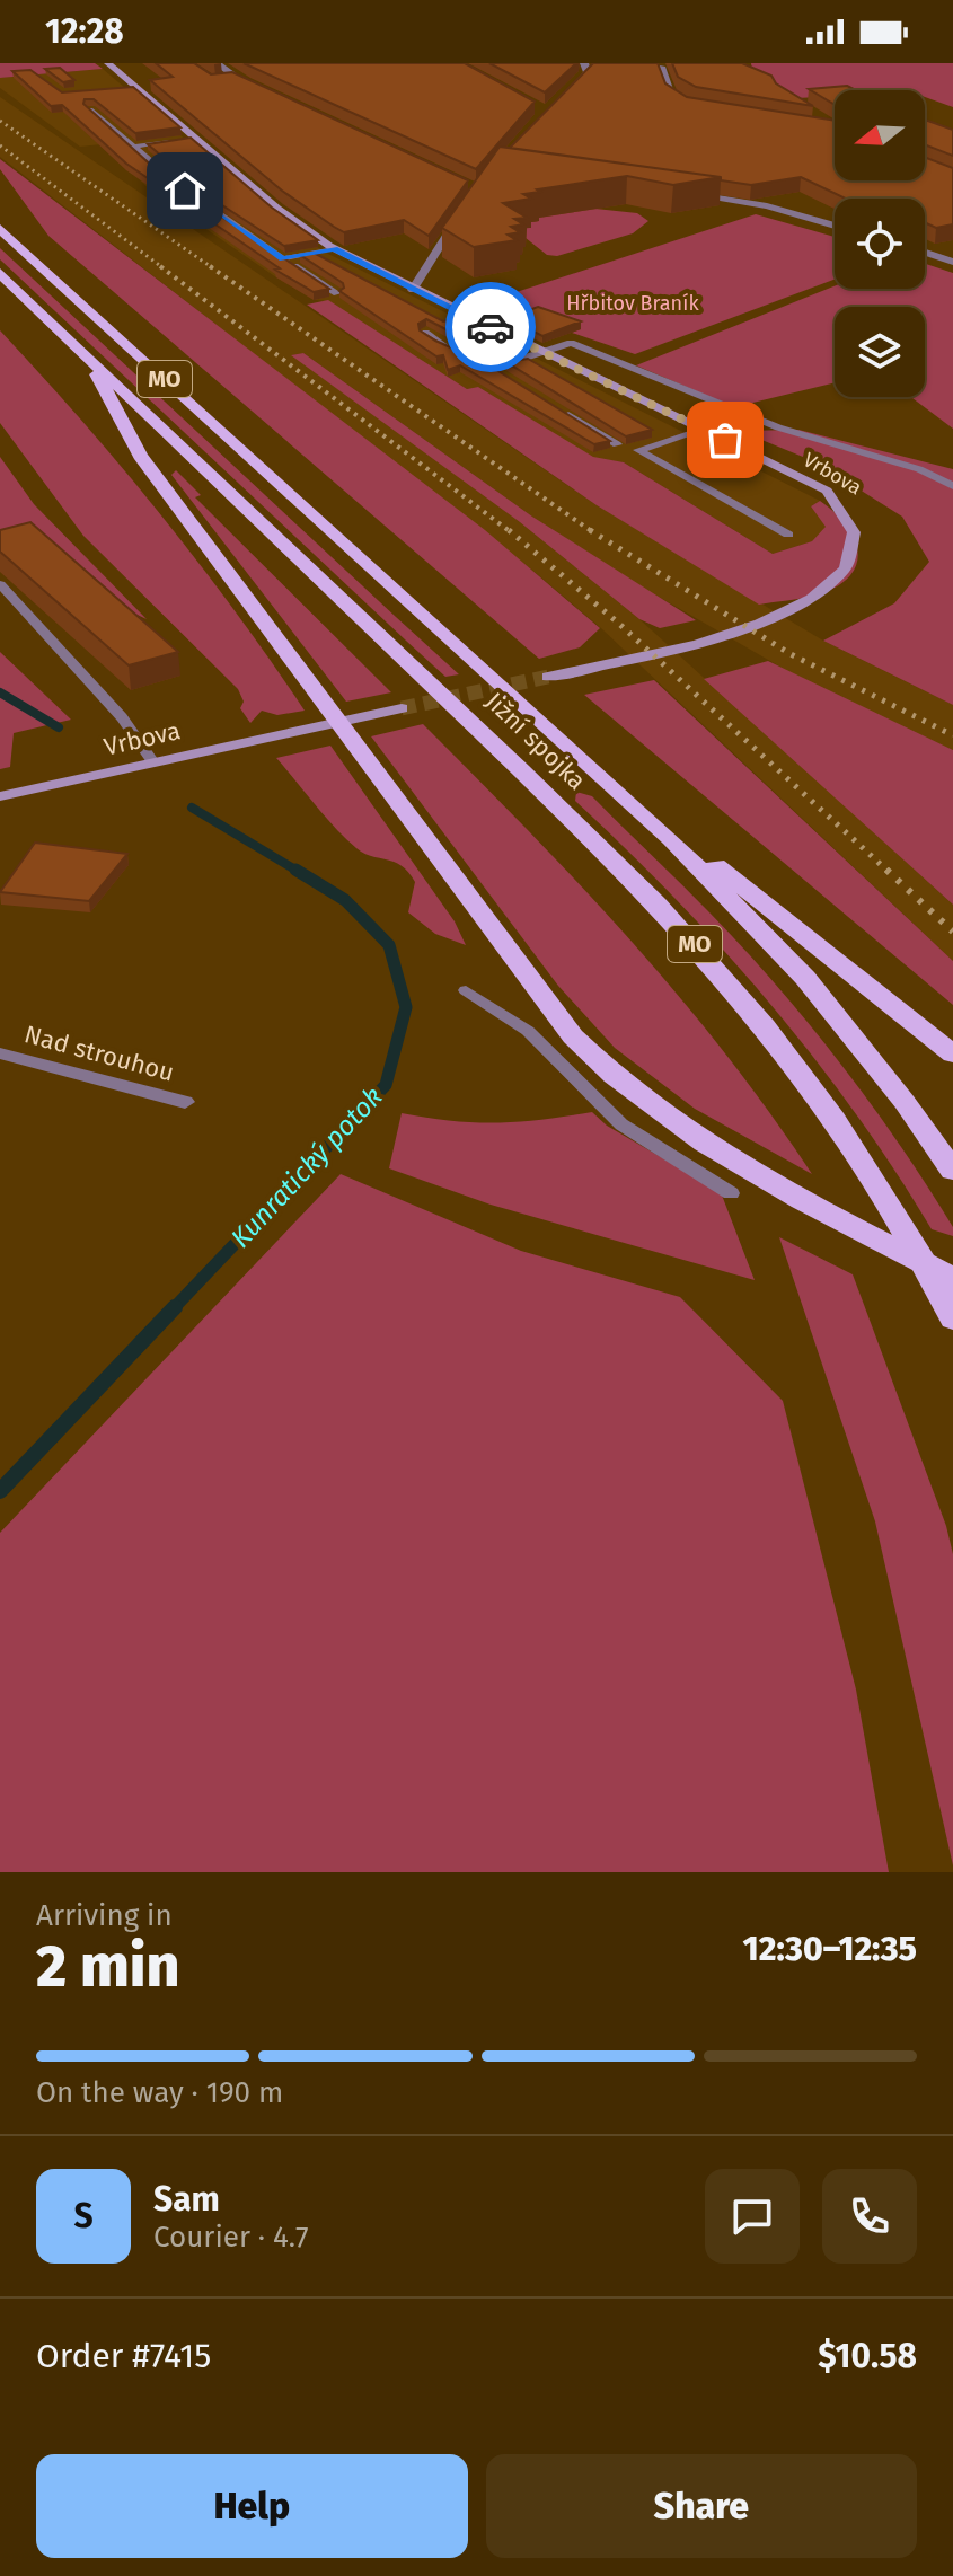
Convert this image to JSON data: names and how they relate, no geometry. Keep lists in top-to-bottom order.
{
  "streets": {
    "highway": ["MO", "Jižní spojka"],
    "main road": ["Vrbova"],
    "street": ["Nad strouhou"]
  },
  "water": ["Kunratický potok"],
  "parks": ["Hřbitov Braník"],
  "north": "left",
  "page": {
    "status": "12:28",
    "heading": ["2 min", "Arriving in", "12:30–12:35"],
    "panel": [
      "Sam",
      "Courier · 4.7",
      "Order #7415",
      "$10.58"
    ],
    "bar": "On the way · 190 m",
    "round": "S",
    "buttons": ["Help", "Share"]
  }
}
